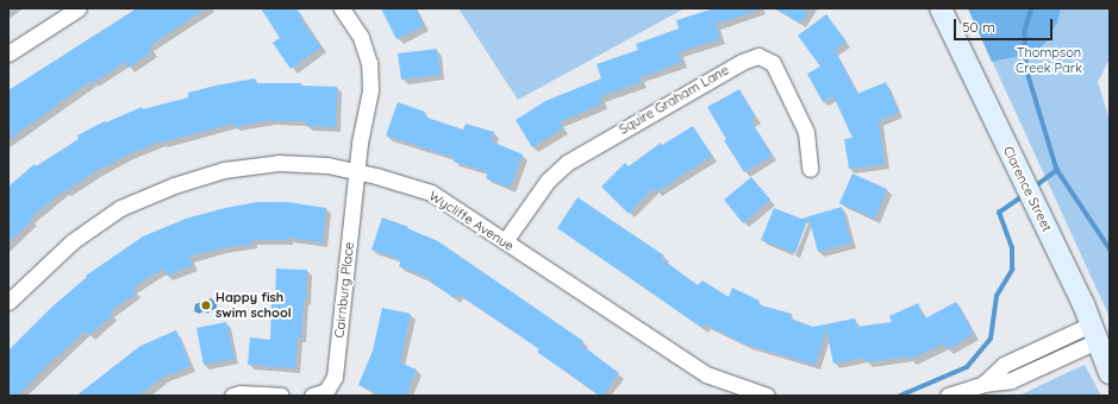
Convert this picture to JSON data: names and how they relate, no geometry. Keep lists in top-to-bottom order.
{
  "streets": {
    "street": [
      "Squire Graham Lane",
      "Clarence Street",
      "Wycliffe Avenue",
      "Cairnburg Place"
    ]
  },
  "crossings": [
    ["Squire Graham Lane", "Wycliffe Avenue"],
    ["Wycliffe Avenue", "Cairnburg Place"]
  ],
  "parks": ["Thompson Creek Park"],
  "places": ["Happy fish swim school"],
  "scale_bar": "50 m"
}
